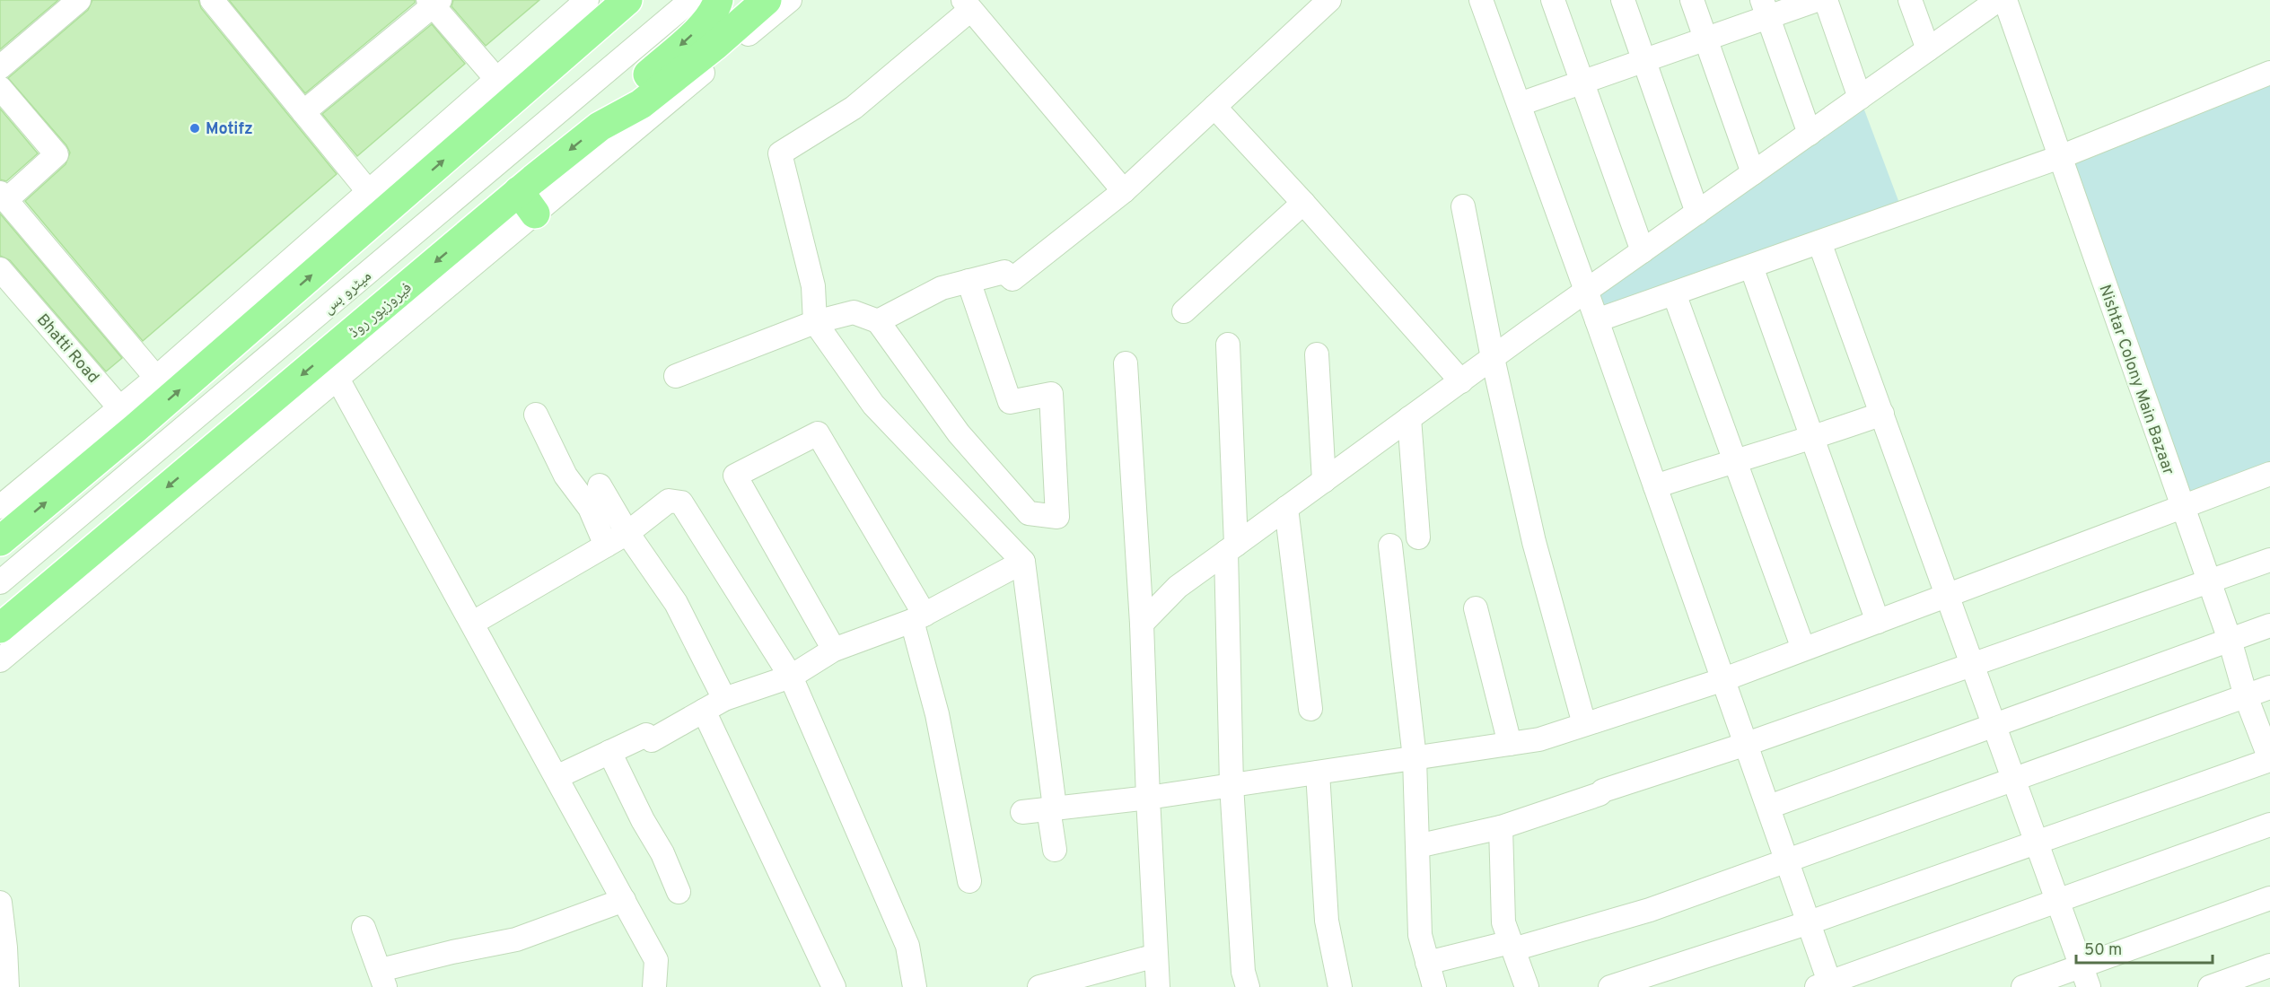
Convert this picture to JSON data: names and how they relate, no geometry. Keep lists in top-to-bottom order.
{
  "streets": {
    "main road": ["فیروزپور روڈ"],
    "street": ["میٹرو بس", "Bhatti Road", "Nishtar Colony Main Bazaar"]
  },
  "places": ["Motifz"],
  "scale_bar": "50 m"
}
